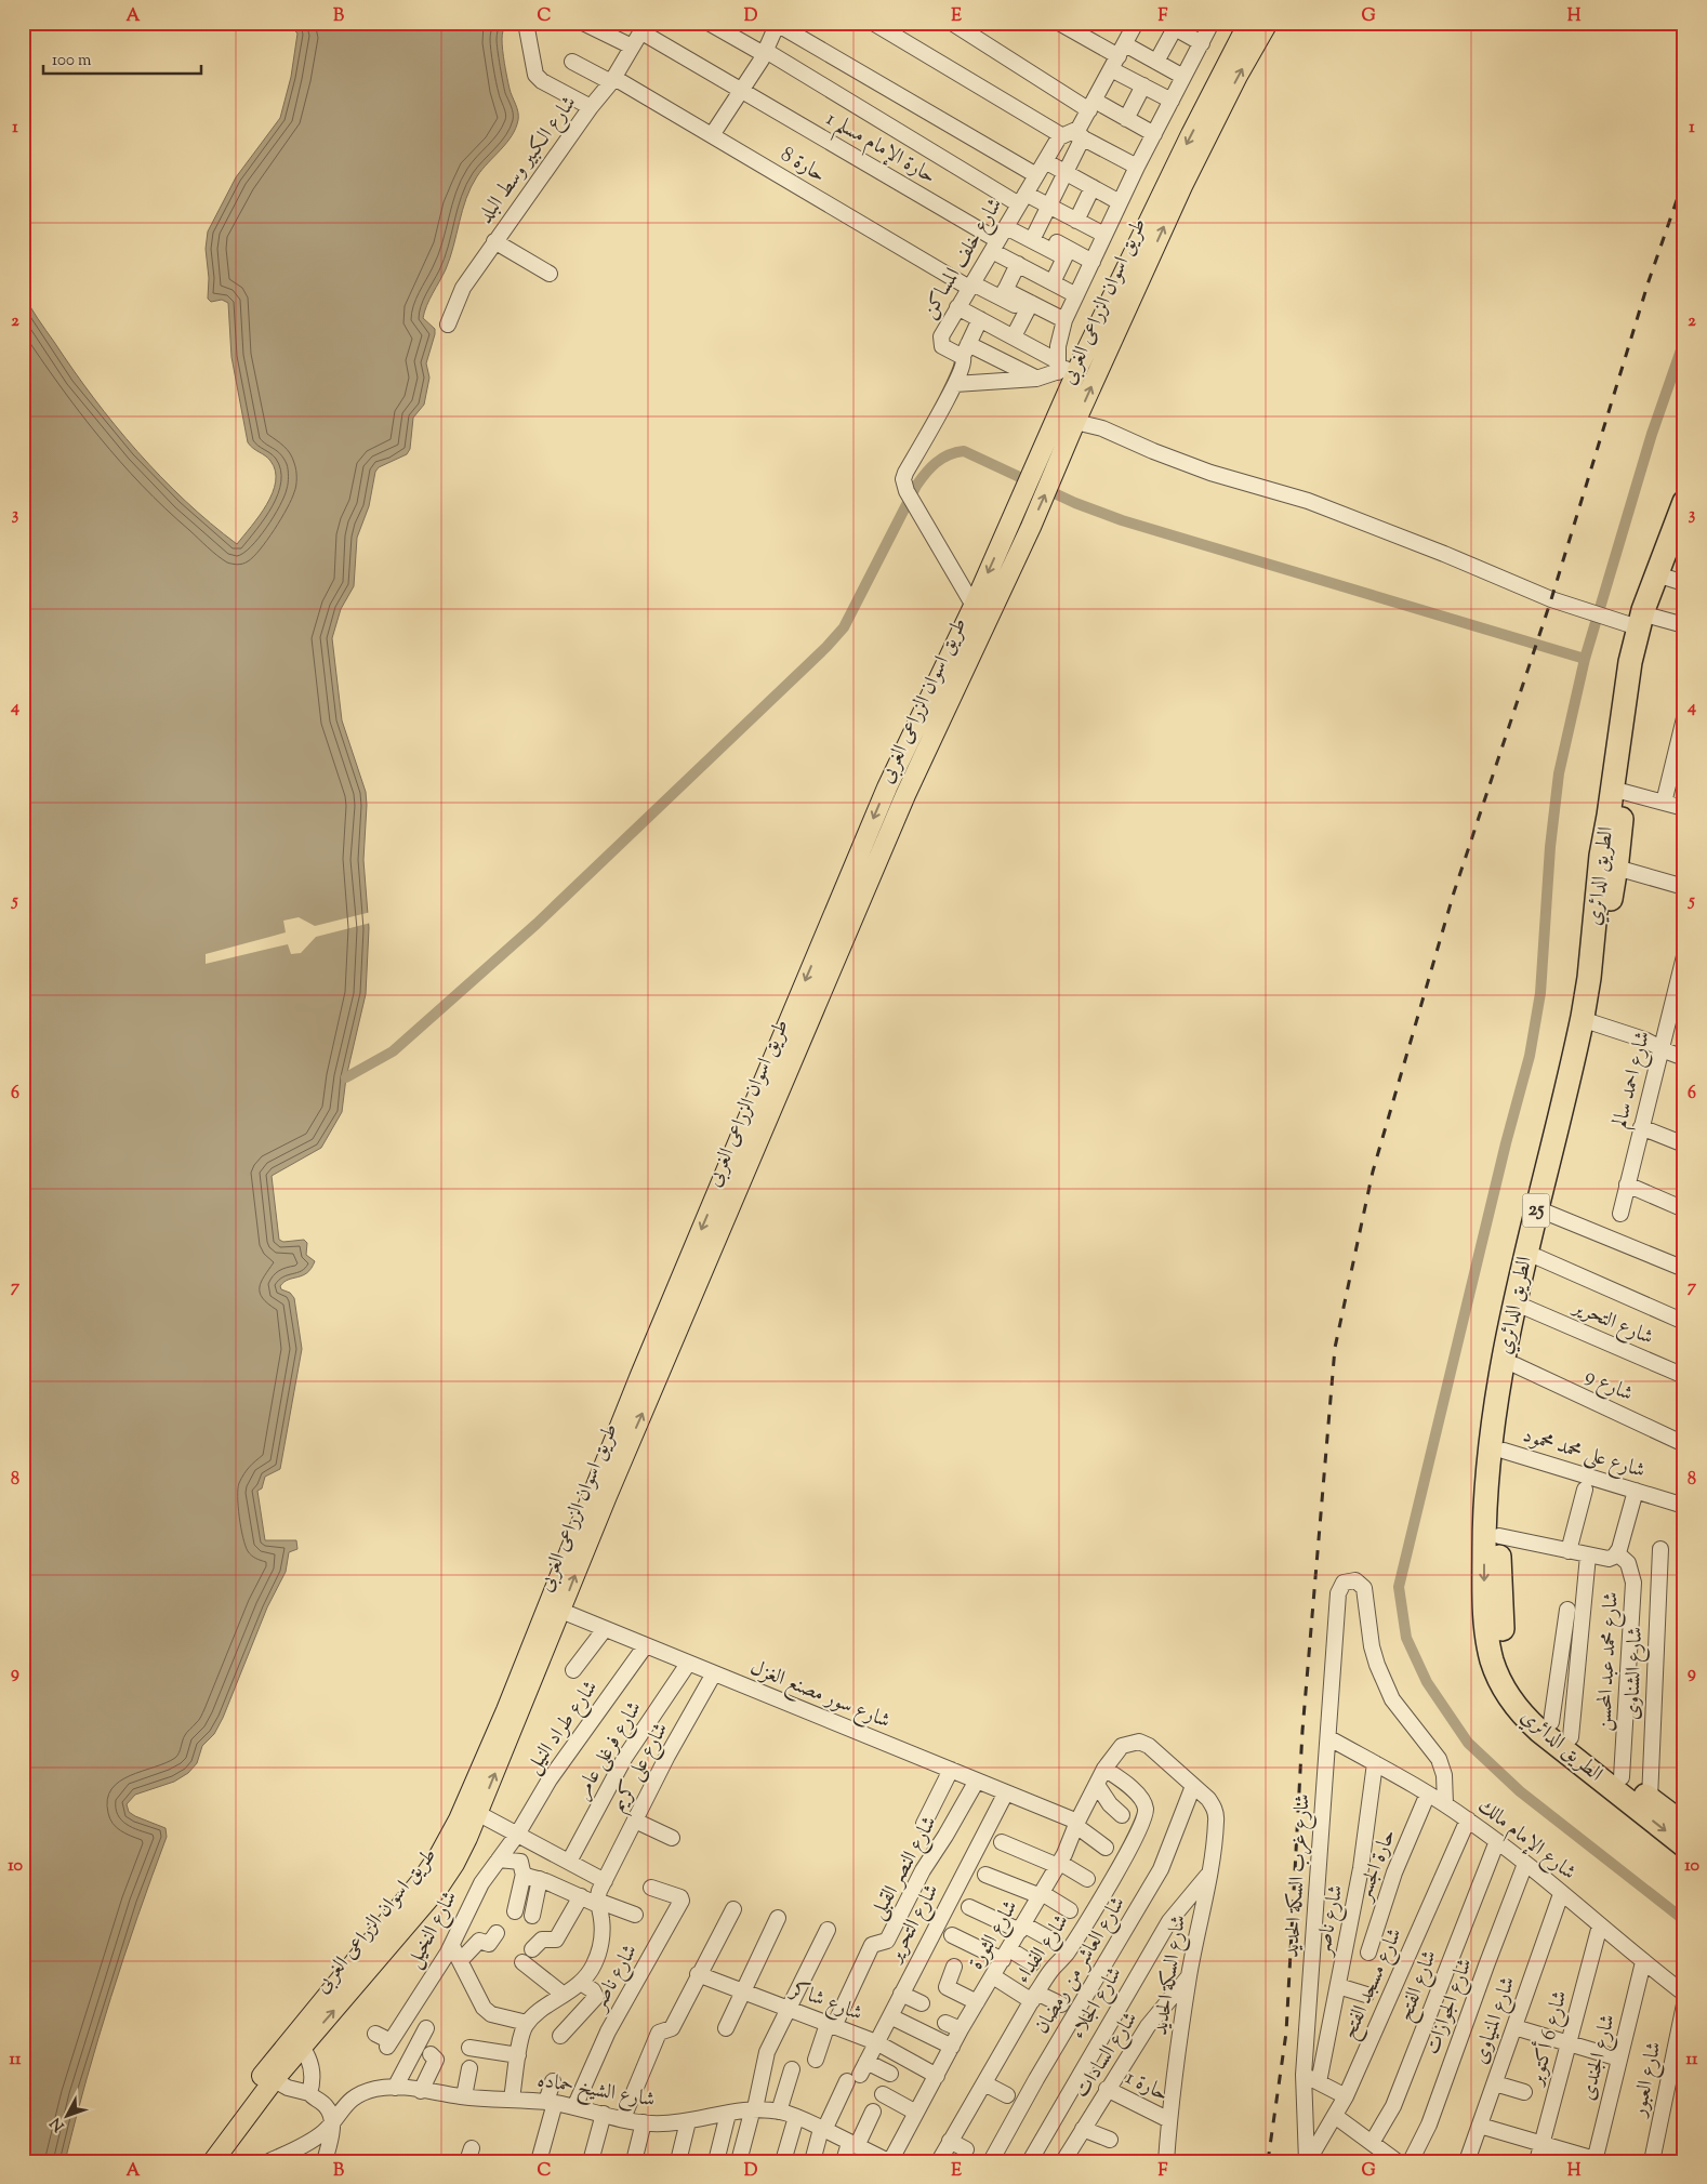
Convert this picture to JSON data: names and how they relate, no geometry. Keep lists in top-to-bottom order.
{
  "streets": {
    "highway": ["الطريق الدائري", "25"],
    "main road": ["طريق اسوان الزراعى الغربى"],
    "street": [
      "حارة الإمام مسلم 1",
      "شارع الكبير وسط البلد",
      "حارة 8",
      "شارع خلف المساكن",
      "شارع احمد سالم",
      "شارع التحرير",
      "شارع 9",
      "شارع على محمد محمود",
      "شارع محمد عبد المحسن",
      "شارع الشناوى",
      "شارع سور مصنع الغزل",
      "شارع طراد النيل",
      "شارع فرغلى عامر",
      "شارع على كريم",
      "شارع الإمام مالك",
      "حارة الجسر",
      "شارع النصر القبلى",
      "شارع غرب السكة الحديد",
      "شارع ناصر",
      "شارع النخيل",
      "شارع الثورة",
      "شارع الفداء",
      "شارع العاشر من رمضان",
      "شارع السكة الحديد",
      "شارع مسجد الفتح",
      "شارع الفتح",
      "شارع شاكر",
      "شارع الجلاء",
      "شارع الجوازات",
      "شارع المنياوى",
      "شارع 6 أكتوبر",
      "شارع السادات",
      "شارع الجندى",
      "شارع العبور",
      "حارة 1",
      "شارع الشيخ حماده"
    ]
  },
  "crossings": [
    ["حارة الإمام مسلم 1", "شارع الكبير وسط البلد"],
    ["حارة الإمام مسلم 1", "شارع خلف المساكن"],
    ["شارع الكبير وسط البلد", "حارة 8"],
    ["حارة 8", "شارع خلف المساكن"],
    ["طريق اسوان الزراعى الغربى", "شارع سور مصنع الغزل"],
    ["الطريق الدائري", "شارع التحرير"],
    ["الطريق الدائري", "شارع 9"],
    ["الطريق الدائري", "شارع على محمد محمود"],
    ["الطريق الدائري", "شارع محمد عبد المحسن"],
    ["الطريق الدائري", "شارع الشناوى"],
    ["شارع التحرير", "شارع سور مصنع الغزل"],
    ["شارع التحرير", "شارع شاكر"],
    ["شارع التحرير", "شارع الشيخ حماده"],
    ["شارع سور مصنع الغزل", "شارع طراد النيل"],
    ["شارع سور مصنع الغزل", "شارع فرغلى عامر"],
    ["شارع سور مصنع الغزل", "شارع على كريم"],
    ["شارع سور مصنع الغزل", "شارع النصر القبلى"],
    ["شارع سور مصنع الغزل", "شارع الثورة"],
    ["شارع طراد النيل", "شارع النخيل"],
    ["شارع على كريم", "شارع النخيل"],
    ["شارع الإمام مالك", "حارة الجسر"],
    ["شارع الإمام مالك", "شارع غرب السكة الحديد"],
    ["شارع الإمام مالك", "شارع ناصر"],
    ["شارع الإمام مالك", "شارع مسجد الفتح"],
    ["شارع الإمام مالك", "شارع الفتح"],
    ["شارع الإمام مالك", "شارع الجوازات"],
    ["شارع الإمام مالك", "شارع المنياوى"],
    ["شارع الإمام مالك", "شارع 6 أكتوبر"],
    ["شارع الإمام مالك", "شارع الجندى"],
    ["شارع النصر القبلى", "شارع شاكر"],
    ["شارع غرب السكة الحديد", "شارع مسجد الفتح"],
    ["شارع ناصر", "شارع الشيخ حماده"],
    ["شارع الثورة", "شارع الفداء"],
    ["شارع الثورة", "شارع العاشر من رمضان"],
    ["شارع الثورة", "شارع السكة الحديد"],
    ["شارع الثورة", "شارع شاكر"],
    ["شارع الثورة", "شارع الشيخ حماده"],
    ["شارع العاشر من رمضان", "شارع السكة الحديد"],
    ["شارع السكة الحديد", "شارع الجلاء"],
    ["شارع السكة الحديد", "شارع السادات"],
    ["شارع السكة الحديد", "حارة 1"],
    ["شارع السادات", "حارة 1"]
  ],
  "scale_bar": "100 m",
  "north": "bottom left",
  "grid": {
    "columns": [
      "A",
      "B",
      "C",
      "D",
      "E",
      "F",
      "G",
      "H"
    ],
    "rows": [
      "1",
      "2",
      "3",
      "4",
      "5",
      "6",
      "7",
      "8",
      "9",
      "10",
      "11"
    ]
  }
}
